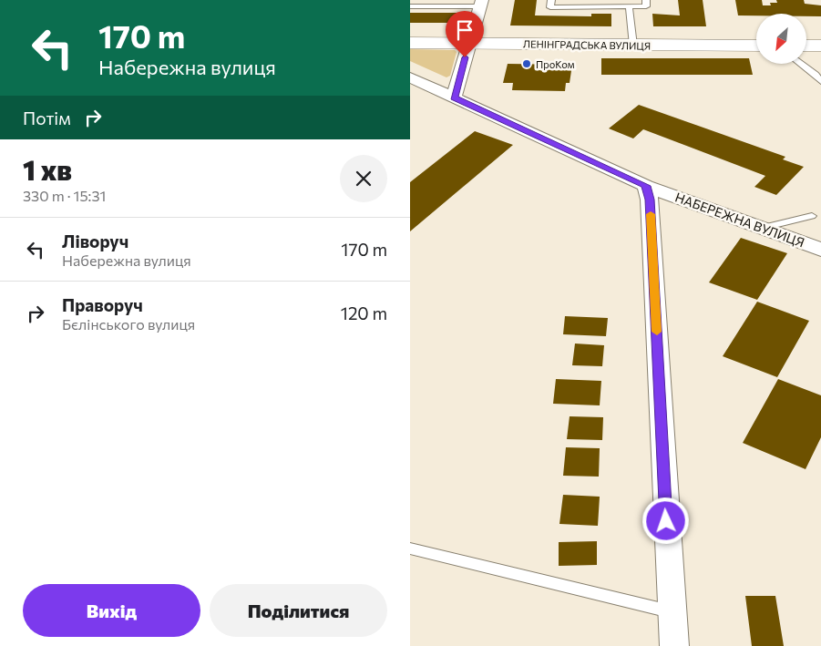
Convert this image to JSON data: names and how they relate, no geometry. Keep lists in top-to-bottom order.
{
  "streets": {
    "street": ["ЛЕНІНГРАДСЬКА ВУЛИЦЯ", "НАБЕРЕЖНА ВУЛИЦЯ"]
  },
  "places": ["ПроКом"],
  "north": "bottom left",
  "page": {
    "turn": ["170 m", "Набережна вулиця"],
    "then": "Потім",
    "heading": ["1 хв", "330 m · 15:31"],
    "list": [
      {
        "name": "Ліворуч",
        "note": "Набережна вулиця",
        "value": "170 m"
      },
      {
        "name": "Праворуч",
        "note": "Бєлінського вулиця",
        "value": "120 m"
      }
    ],
    "buttons": ["Вихід", "Поділитися"]
  }
}
